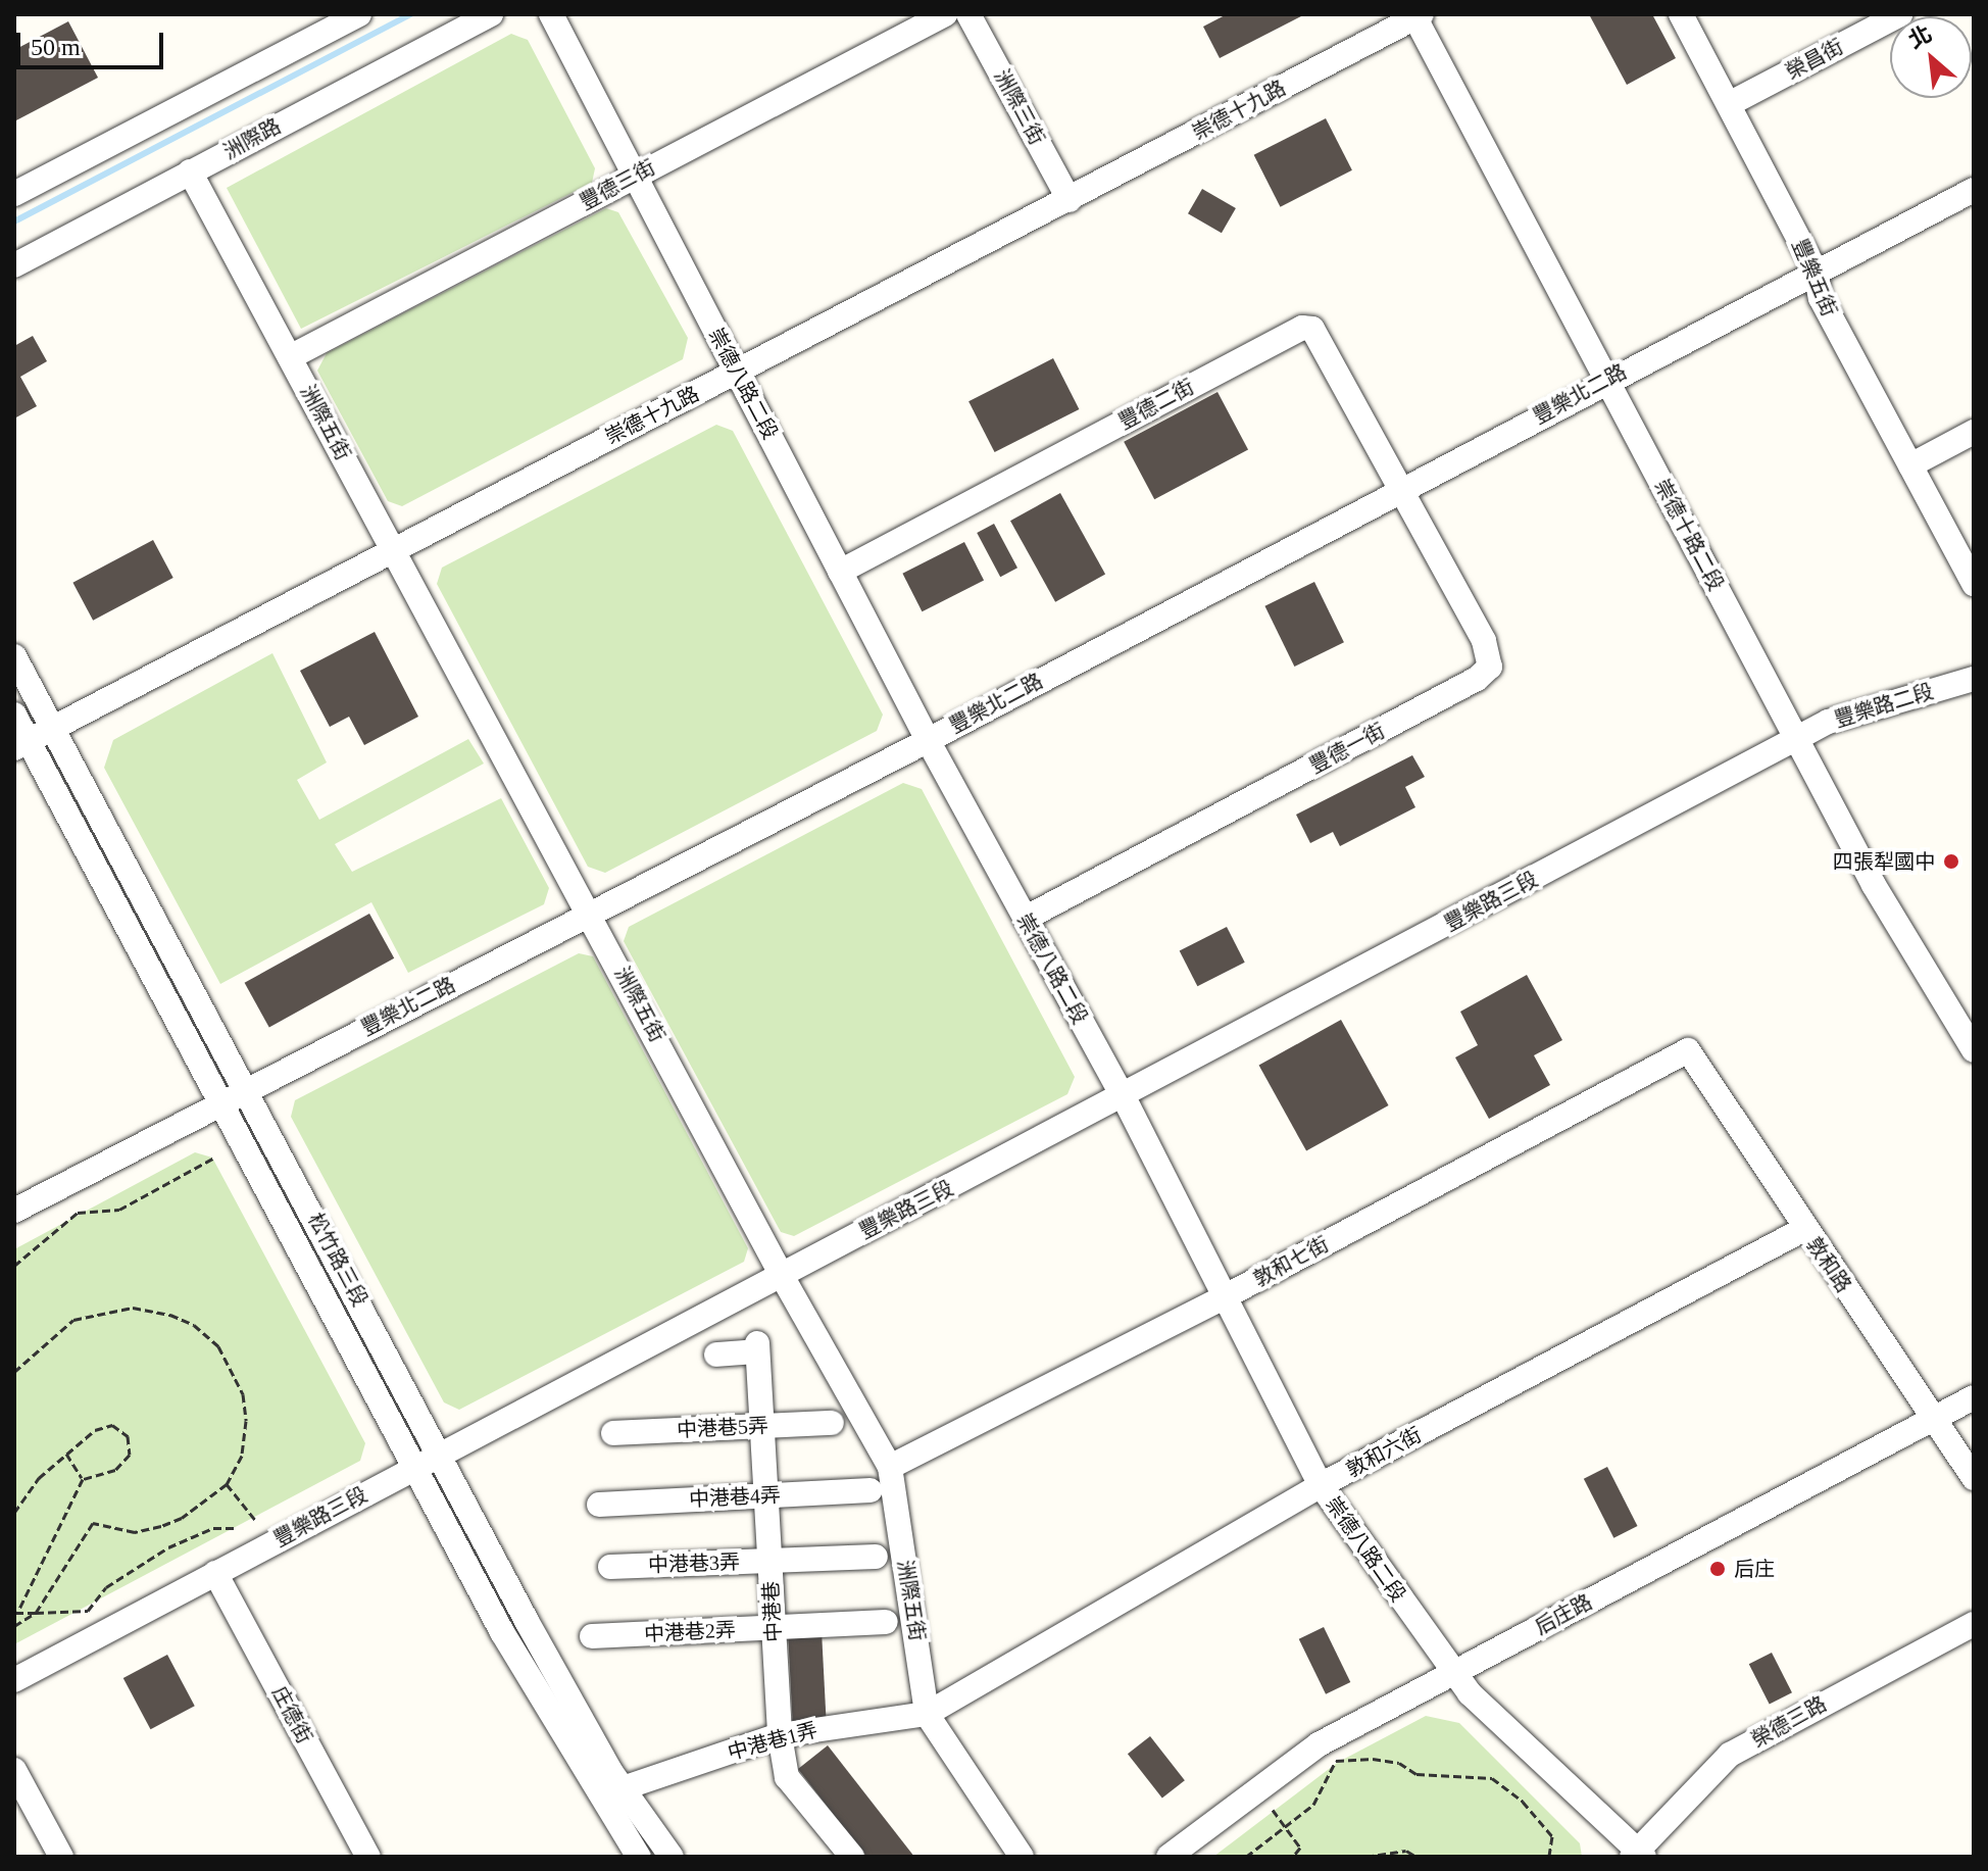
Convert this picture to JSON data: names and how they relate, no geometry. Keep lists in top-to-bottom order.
{
  "streets": {
    "street": [
      "榮昌街",
      "洲際三街",
      "崇德十九路",
      "洲際路",
      "豐德三街",
      "豐樂五街",
      "崇德八路二段",
      "豐樂北二路",
      "豐德二街",
      "洲際五街",
      "崇德十路二段",
      "豐樂路二段",
      "豐德一街",
      "豐樂路三段",
      "松竹路三段",
      "敦和七街",
      "敦和路",
      "中港巷5弄",
      "敦和六街",
      "中港巷4弄",
      "中港巷3弄",
      "中港巷",
      "后庄路",
      "中港巷2弄",
      "庄德街",
      "榮德三路",
      "中港巷1弄"
    ]
  },
  "crossings": [
    ["榮昌街", "豐樂五街"],
    ["洲際三街", "崇德十九路"],
    ["崇德十九路", "崇德八路二段"],
    ["崇德十九路", "洲際五街"],
    ["崇德十九路", "崇德十路二段"],
    ["崇德十九路", "松竹路三段"],
    ["洲際路", "洲際五街"],
    ["豐德三街", "崇德八路二段"],
    ["豐德三街", "洲際五街"],
    ["豐樂五街", "豐樂北二路"],
    ["崇德八路二段", "豐樂北二路"],
    ["崇德八路二段", "豐德二街"],
    ["崇德八路二段", "豐德一街"],
    ["崇德八路二段", "豐樂路三段"],
    ["崇德八路二段", "敦和七街"],
    ["崇德八路二段", "敦和六街"],
    ["崇德八路二段", "后庄路"],
    ["崇德八路二段", "榮德三路"],
    ["豐樂北二路", "豐德二街"],
    ["豐樂北二路", "洲際五街"],
    ["豐樂北二路", "崇德十路二段"],
    ["豐樂北二路", "豐德一街"],
    ["豐樂北二路", "松竹路三段"],
    ["豐德二街", "豐德一街"],
    ["洲際五街", "豐樂路三段"],
    ["洲際五街", "敦和七街"],
    ["洲際五街", "敦和六街"],
    ["洲際五街", "中港巷1弄"],
    ["崇德十路二段", "豐樂路二段"],
    ["崇德十路二段", "豐樂路三段"],
    ["豐樂路二段", "豐樂路三段"],
    ["豐樂路三段", "松竹路三段"],
    ["豐樂路三段", "庄德街"],
    ["松竹路三段", "中港巷1弄"],
    ["敦和七街", "敦和路"],
    ["敦和路", "敦和六街"],
    ["敦和路", "后庄路"],
    ["中港巷5弄", "中港巷"],
    ["敦和六街", "中港巷1弄"],
    ["中港巷4弄", "中港巷"],
    ["中港巷3弄", "中港巷"],
    ["中港巷", "中港巷2弄"],
    ["中港巷", "中港巷1弄"]
  ],
  "places": ["四張犁國中", "后庄"],
  "scale_bar": "50 m",
  "north": "top left"
}
